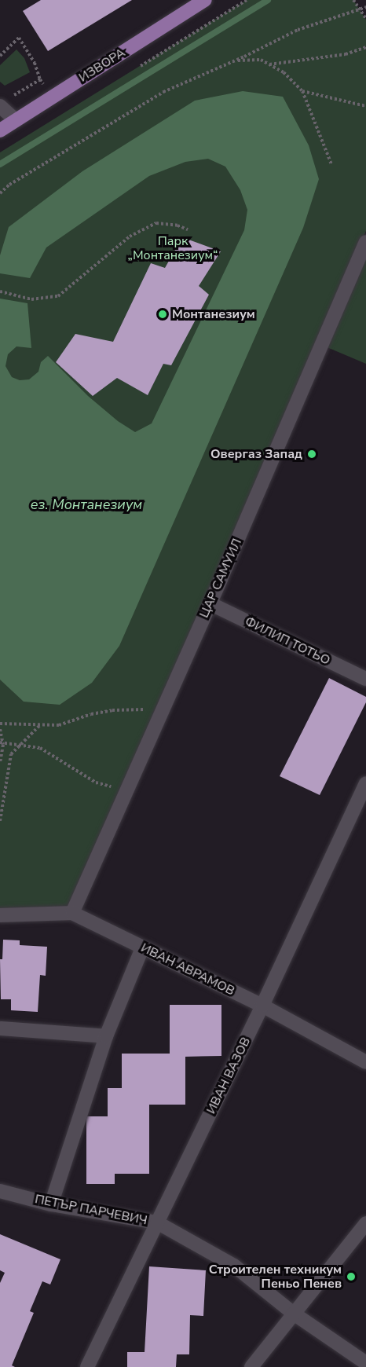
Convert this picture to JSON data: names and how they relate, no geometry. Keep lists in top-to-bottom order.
{
  "streets": {
    "main road": ["ИЗВОРА"],
    "street": [
      "ЦАР САМУИЛ",
      "ФИЛИП ТОТЬО",
      "ИВАН АВРАМОВ",
      "ИВАН ВАЗОВ",
      "ПЕТЪР ПАРЧЕВИЧ"
    ]
  },
  "crossings": [
    ["ЦАР САМУИЛ", "ФИЛИП ТОТЬО"],
    ["ЦАР САМУИЛ", "ИВАН АВРАМОВ"],
    ["ИВАН АВРАМОВ", "ИВАН ВАЗОВ"],
    ["ИВАН ВАЗОВ", "ПЕТЪР ПАРЧЕВИЧ"]
  ],
  "water": ["ез. Монтанезиум"],
  "parks": ["Парк „Монтанезиум“"],
  "places": ["Монтанезиум", "Овергаз Запад", "Строителен техникум Пеньо Пенев"]
}
